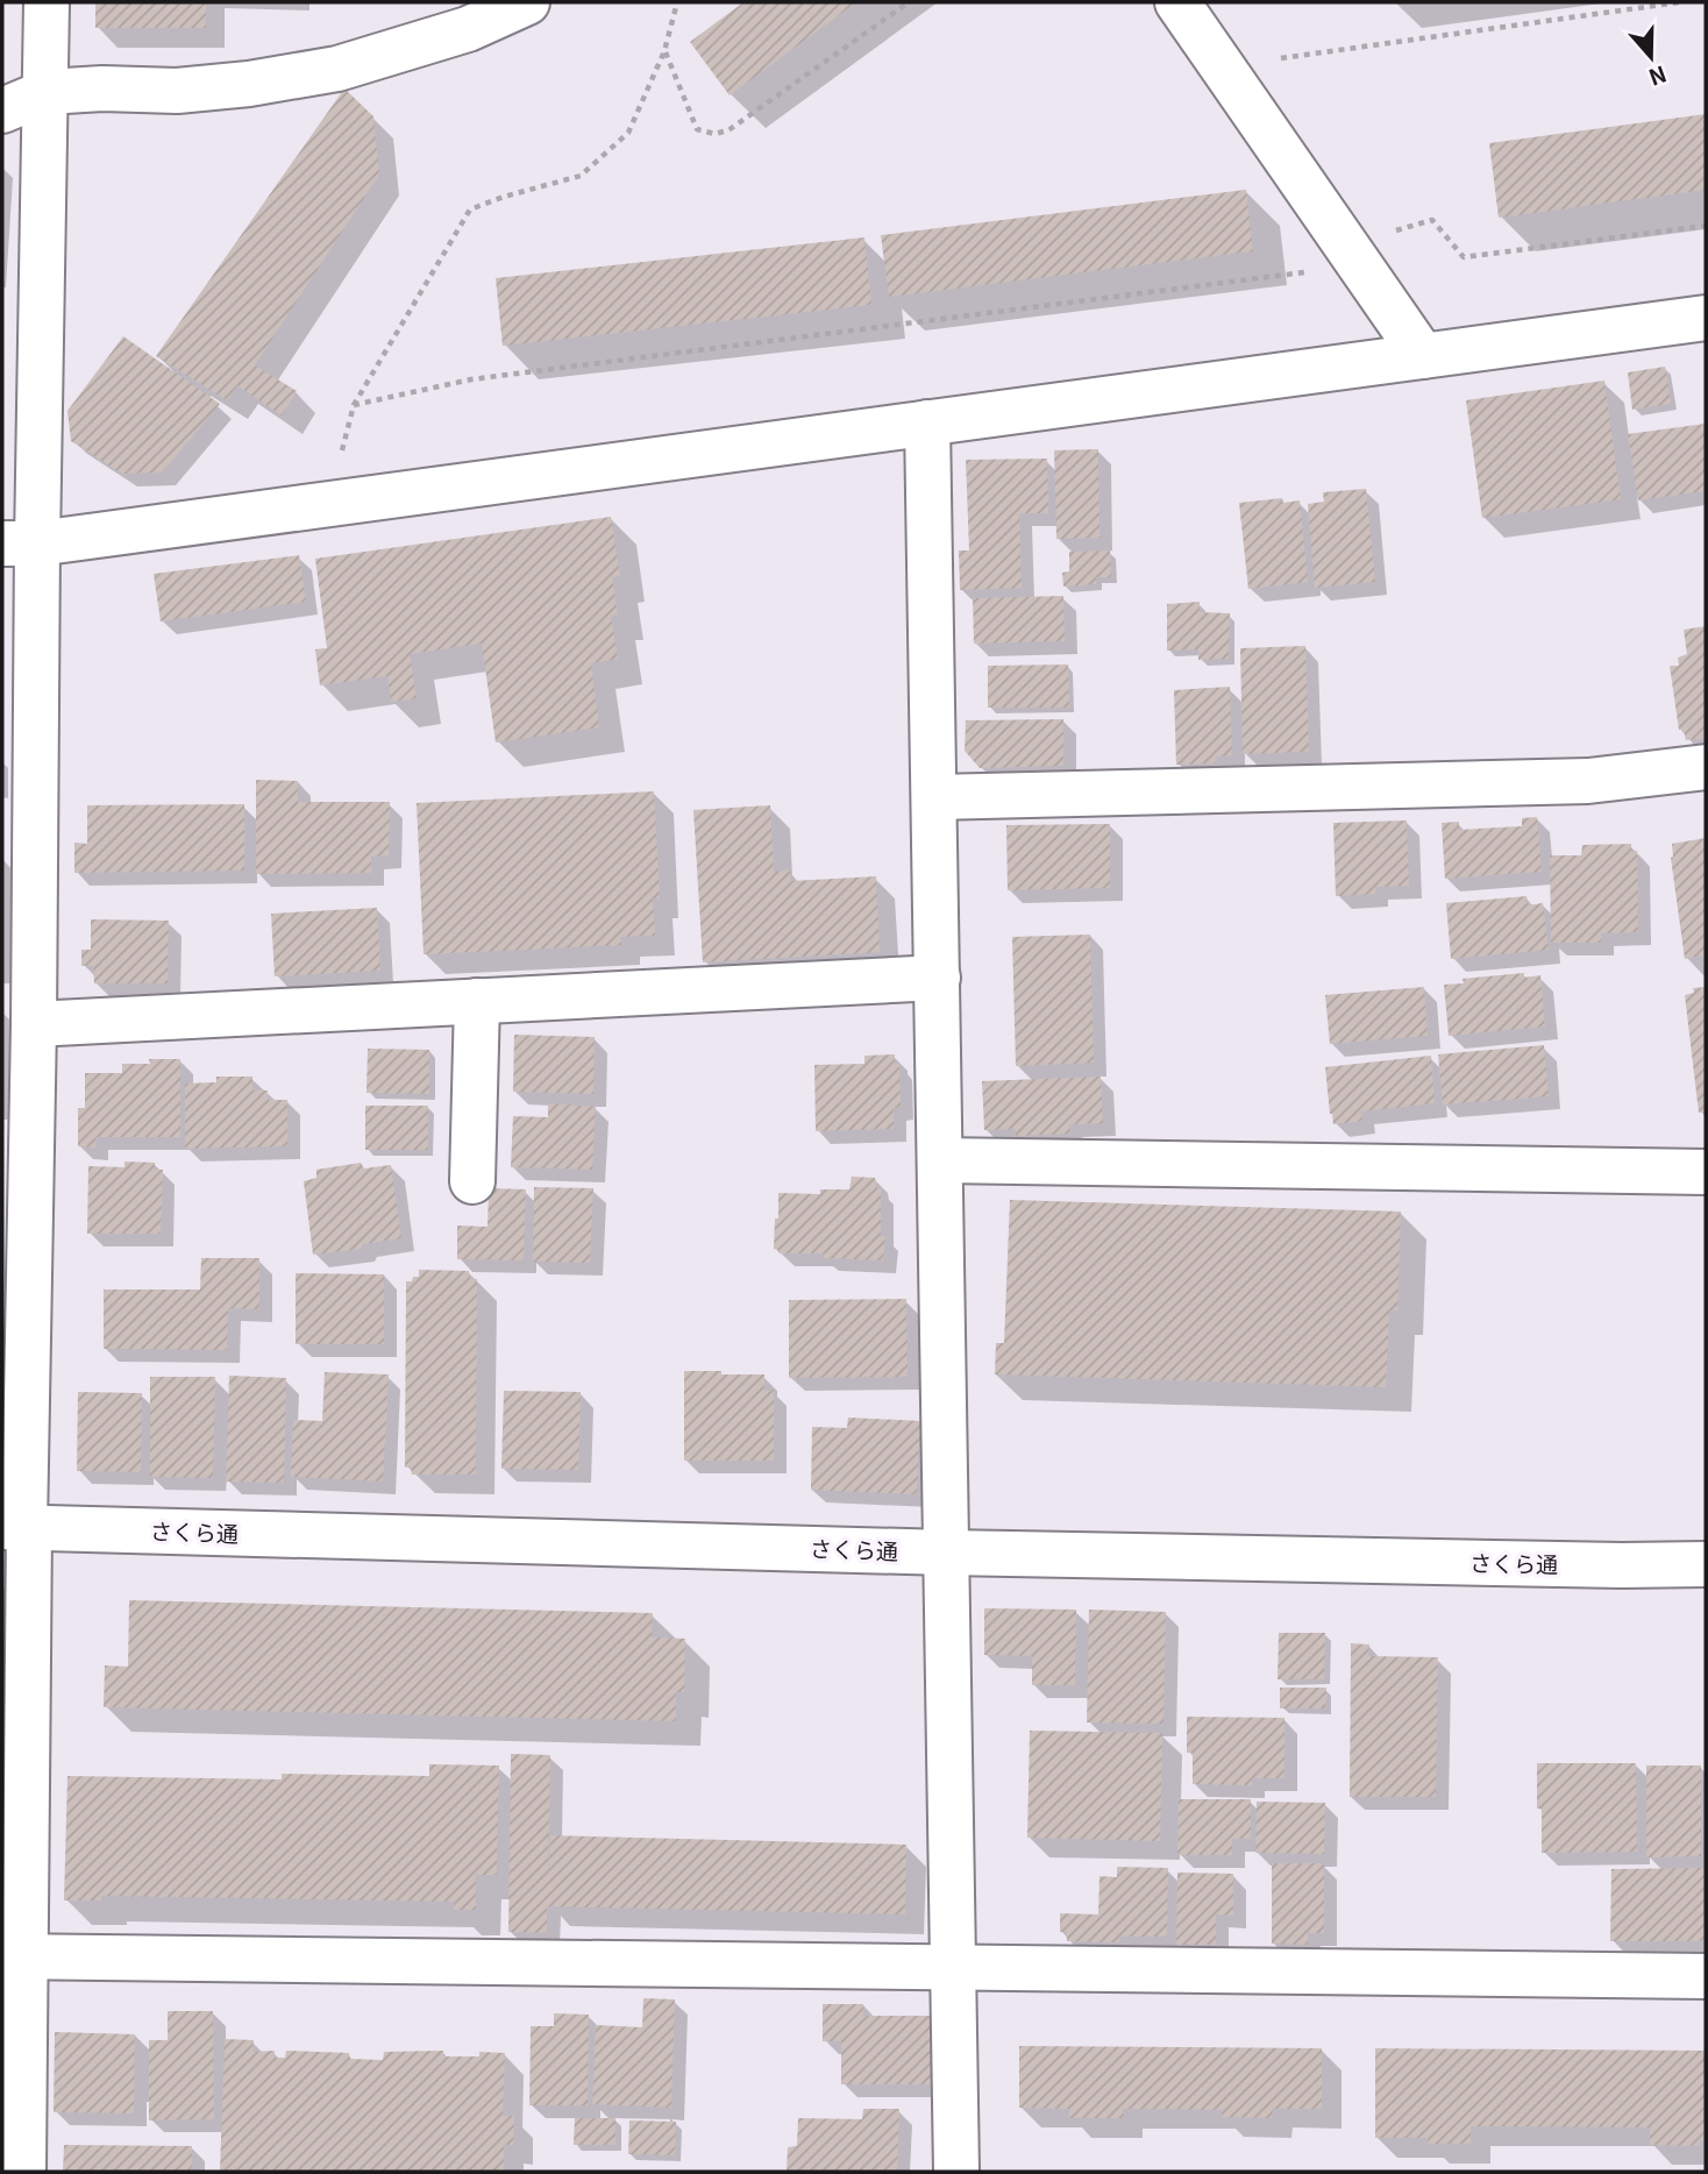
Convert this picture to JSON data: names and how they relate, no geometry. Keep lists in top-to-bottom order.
{
  "streets": {
    "street": ["さくら通"]
  },
  "north": "bottom"
}
